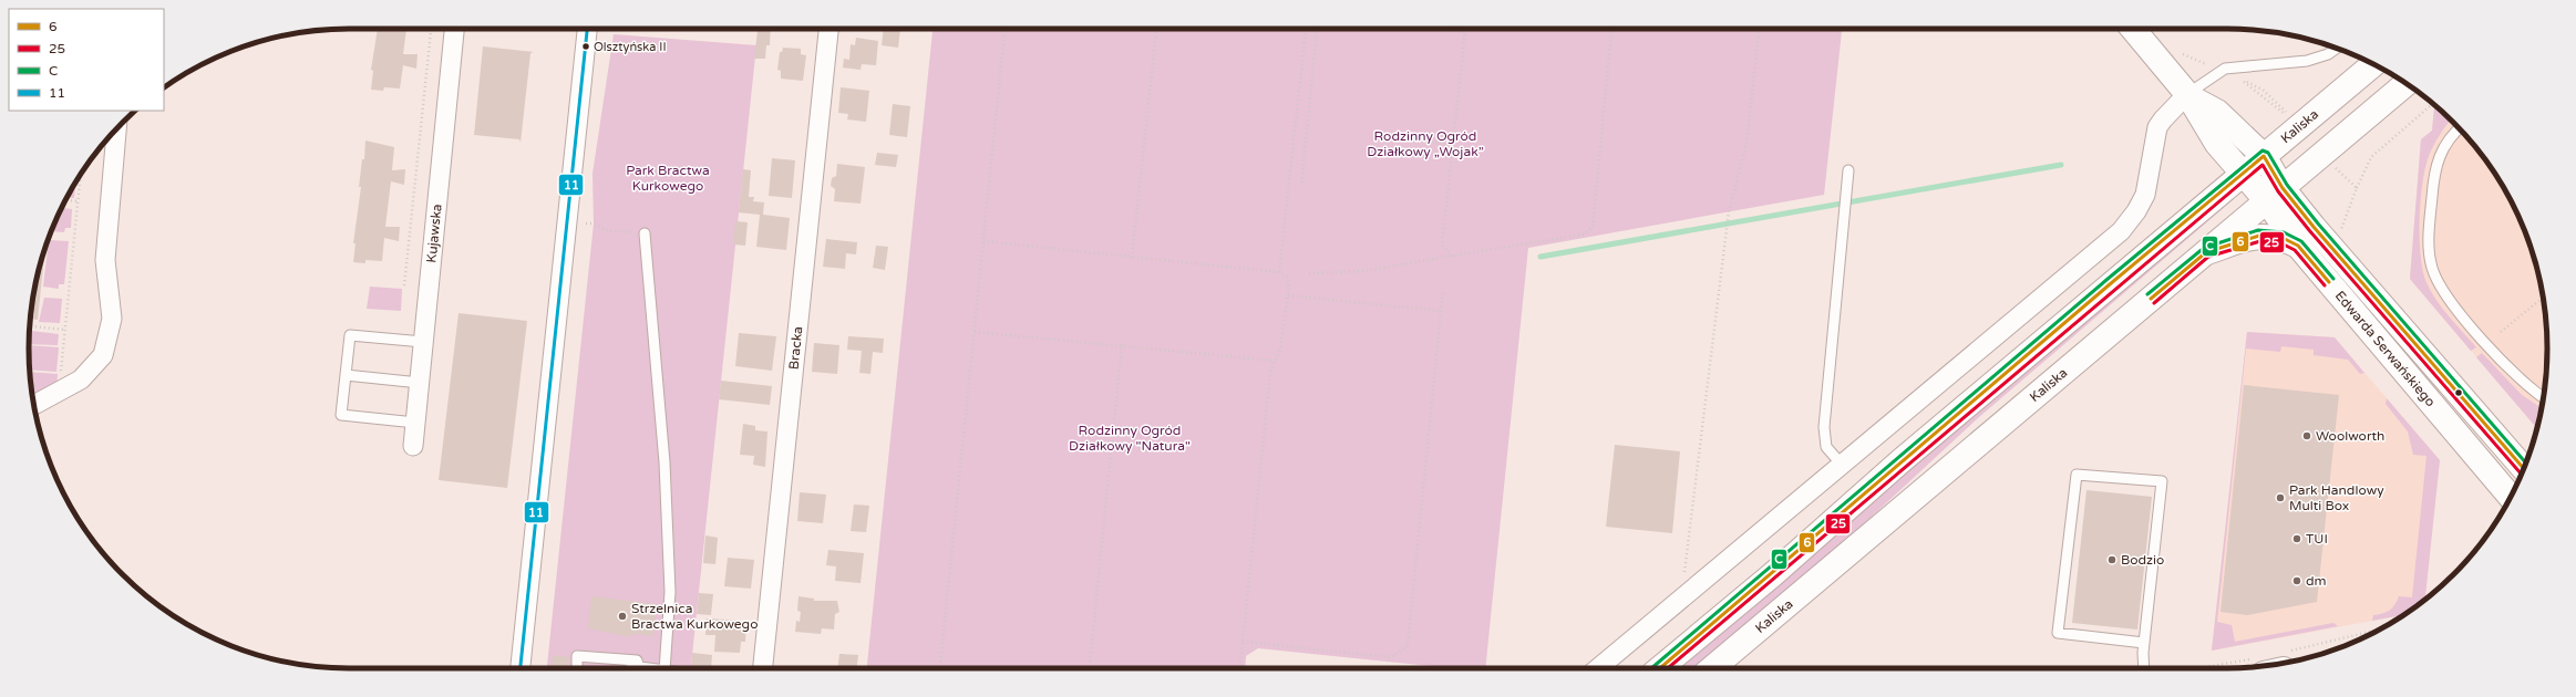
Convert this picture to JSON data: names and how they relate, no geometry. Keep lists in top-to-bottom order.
{
  "streets": {
    "main road": ["Kaliska", "Edwarda Serwańskiego"],
    "street": ["Kujawska", "Bracka"]
  },
  "crossings": [
    ["Kaliska", "Edwarda Serwańskiego"]
  ],
  "parks": ["Rodzinny Ogród Działkowy „Wojak”", "Park Bractwa Kurkowego", "Rodzinny Ogród Działkowy \"Natura\""],
  "places": [
    "Olsztyńska II",
    "Woolworth",
    "Park Handlowy Multi Box",
    "TUI",
    "Bodzio",
    "dm",
    "Strzelnica Bractwa Kurkowego"
  ],
  "lines": [
    "transit line 11",
    "transit line C",
    "transit line 6",
    "transit line 25"
  ],
  "legend": [
    "6",
    "25",
    "C",
    "11"
  ]
}
